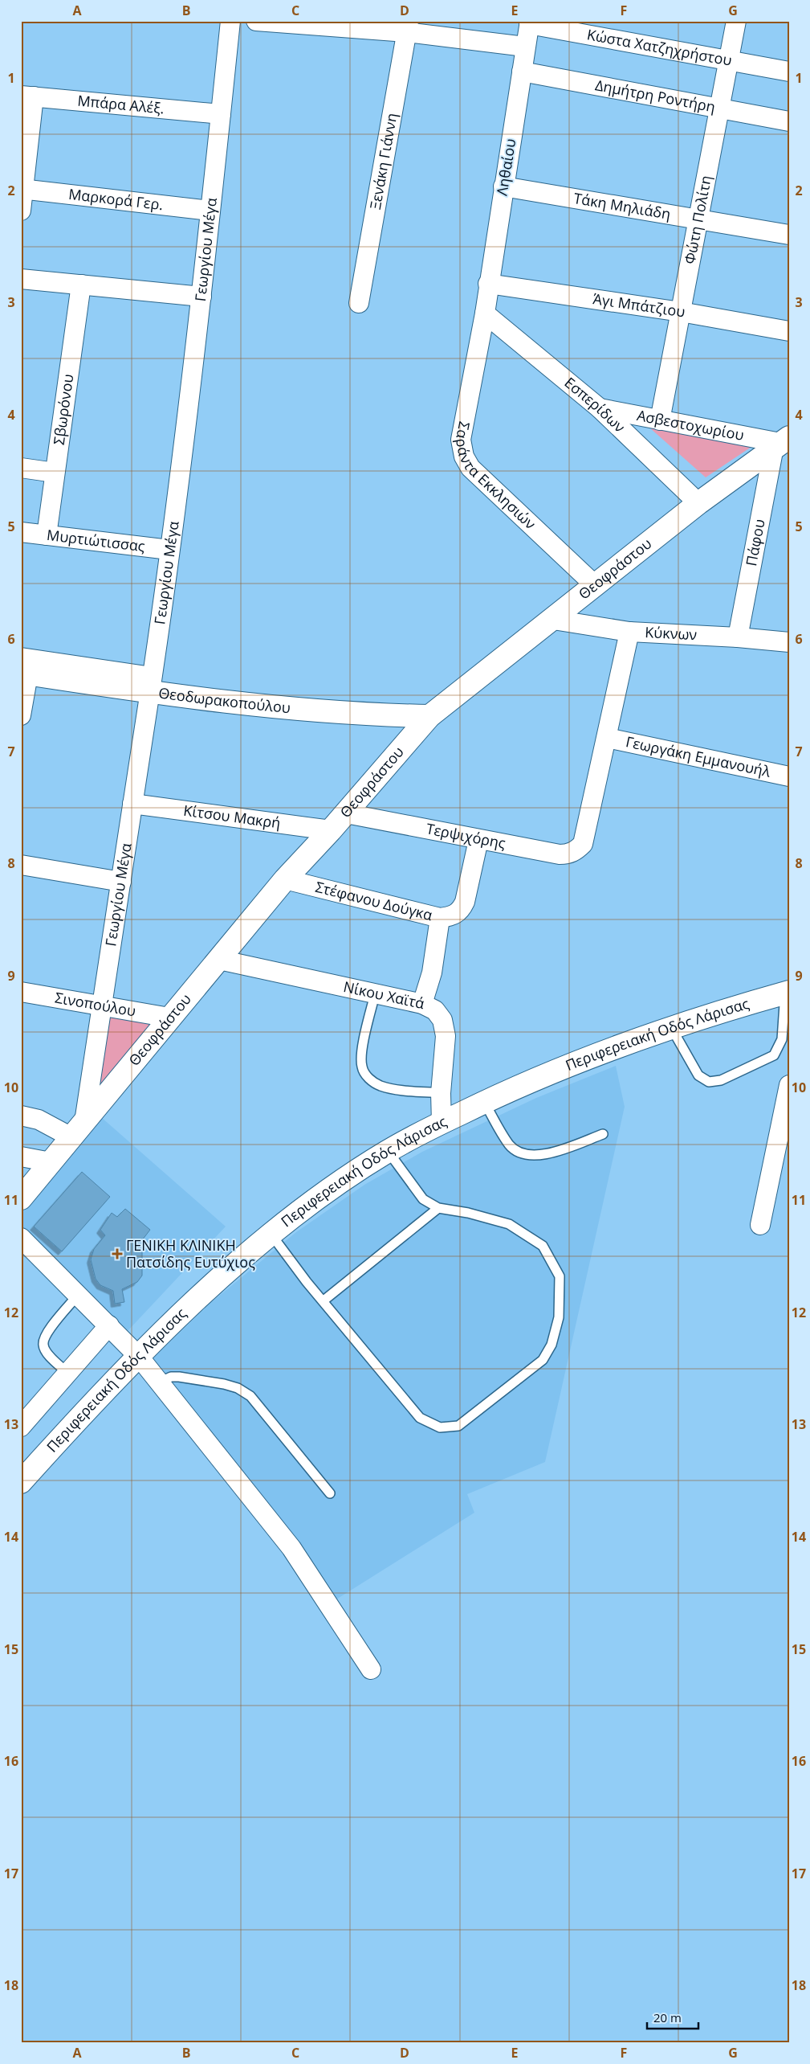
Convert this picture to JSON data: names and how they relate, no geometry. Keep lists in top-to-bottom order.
{
  "streets": {
    "main road": ["Θεοφράστου", "Θεοδωρακοπούλου", "Περιφερειακή Οδός Λάρισας"],
    "street": [
      "Κώστα Χατζηχρήστου",
      "Δημήτρη Ροντήρη",
      "Μπάρα Αλέξ.",
      "Ξενάκη Γιάννη",
      "Ληθαίου",
      "Μαρκορά Γερ.",
      "Τάκη Μηλιάδη",
      "Φώτη Πολίτη",
      "Γεωργίου Μέγα",
      "Άγι Μπάτζιου",
      "Εσπερίδων",
      "Σβωρόνου",
      "Ασβεστοχωρίου",
      "Σαράντα Εκκλησιών",
      "Μυρτιώτισσας",
      "Πάφου",
      "Κύκνων",
      "Γεωργάκη Εμμανουήλ",
      "Κίτσου Μακρή",
      "Τερψιχόρης",
      "Στέφανου Δούγκα",
      "Νίκου Χαϊτά",
      "Σινοπούλου"
    ]
  },
  "crossings": [
    ["Κώστα Χατζηχρήστου", "Ληθαίου"],
    ["Κώστα Χατζηχρήστου", "Φώτη Πολίτη"],
    ["Δημήτρη Ροντήρη", "Ληθαίου"],
    ["Δημήτρη Ροντήρη", "Φώτη Πολίτη"],
    ["Μπάρα Αλέξ.", "Γεωργίου Μέγα"],
    ["Ληθαίου", "Τάκη Μηλιάδη"],
    ["Ληθαίου", "Άγι Μπάτζιου"],
    ["Ληθαίου", "Εσπερίδων"],
    ["Ληθαίου", "Σαράντα Εκκλησιών"],
    ["Μαρκορά Γερ.", "Γεωργίου Μέγα"],
    ["Τάκη Μηλιάδη", "Φώτη Πολίτη"],
    ["Φώτη Πολίτη", "Άγι Μπάτζιου"],
    ["Φώτη Πολίτη", "Ασβεστοχωρίου"],
    ["Γεωργίου Μέγα", "Μυρτιώτισσας"],
    ["Γεωργίου Μέγα", "Θεοφράστου"],
    ["Γεωργίου Μέγα", "Θεοδωρακοπούλου"],
    ["Γεωργίου Μέγα", "Κίτσου Μακρή"],
    ["Γεωργίου Μέγα", "Σινοπούλου"],
    ["Εσπερίδων", "Ασβεστοχωρίου"],
    ["Εσπερίδων", "Σαράντα Εκκλησιών"],
    ["Εσπερίδων", "Θεοφράστου"],
    ["Σβωρόνου", "Μυρτιώτισσας"],
    ["Ασβεστοχωρίου", "Πάφου"],
    ["Ασβεστοχωρίου", "Θεοφράστου"],
    ["Σαράντα Εκκλησιών", "Θεοφράστου"],
    ["Πάφου", "Θεοφράστου"],
    ["Πάφου", "Κύκνων"],
    ["Θεοφράστου", "Κύκνων"],
    ["Θεοφράστου", "Θεοδωρακοπούλου"],
    ["Θεοφράστου", "Κίτσου Μακρή"],
    ["Θεοφράστου", "Τερψιχόρης"],
    ["Θεοφράστου", "Στέφανου Δούγκα"],
    ["Θεοφράστου", "Νίκου Χαϊτά"],
    ["Θεοφράστου", "Σινοπούλου"],
    ["Γεωργάκη Εμμανουήλ", "Τερψιχόρης"],
    ["Τερψιχόρης", "Στέφανου Δούγκα"],
    ["Νίκου Χαϊτά", "Περιφερειακή Οδός Λάρισας"]
  ],
  "places": {
    "health": ["ΓΕΝΙΚΗ ΚΛΙΝΙΚΗ Πατσίδης Ευτύχιος"]
  },
  "scale_bar": "20 m",
  "grid": {
    "columns": [
      "A",
      "B",
      "C",
      "D",
      "E",
      "F",
      "G"
    ],
    "rows": [
      "1",
      "2",
      "3",
      "4",
      "5",
      "6",
      "7",
      "8",
      "9",
      "10",
      "11",
      "12",
      "13",
      "14",
      "15",
      "16",
      "17",
      "18"
    ]
  }
}
